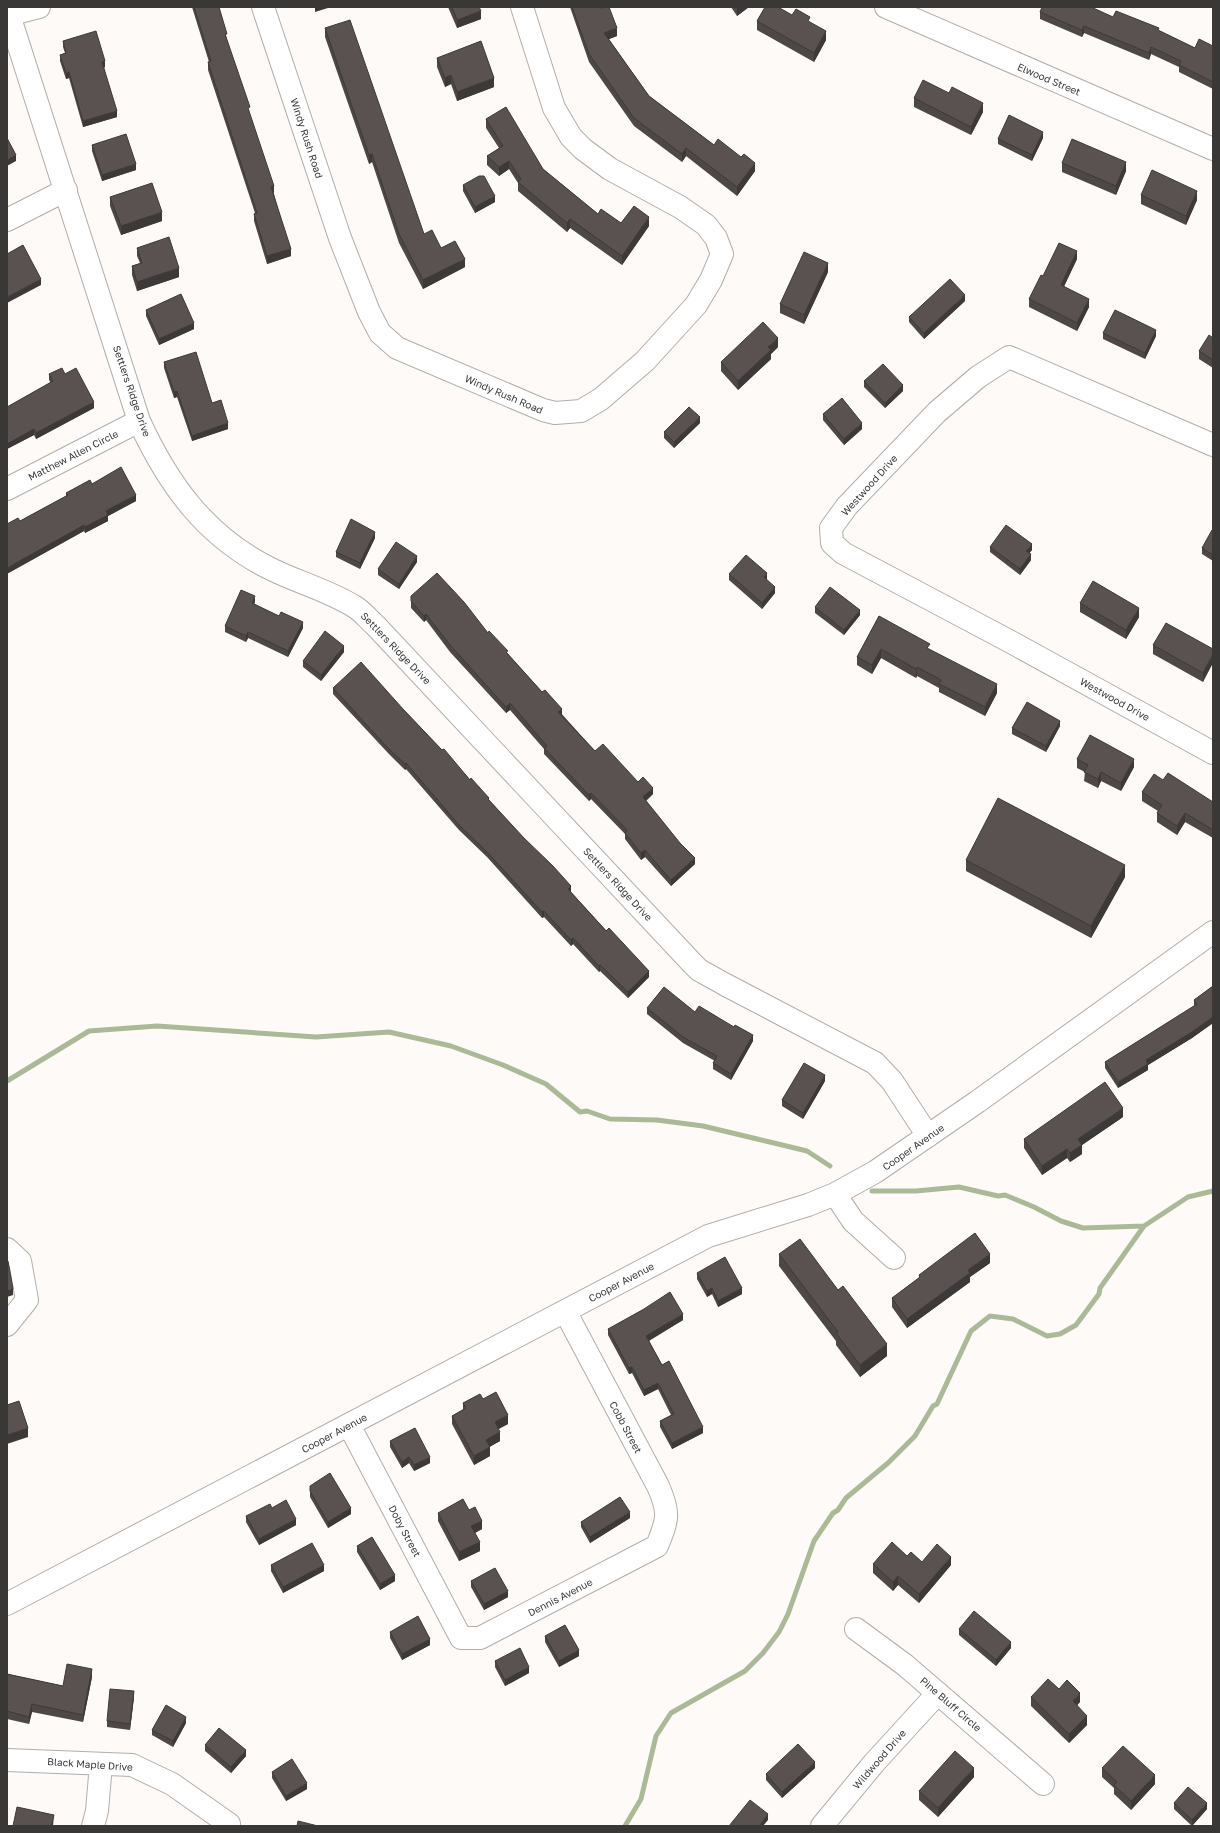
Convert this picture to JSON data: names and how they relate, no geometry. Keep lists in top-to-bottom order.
{
  "streets": {
    "street": [
      "Elwood Street",
      "Windy Rush Road",
      "Settlers Ridge Drive",
      "Matthew Allen Circle",
      "Westwood Drive",
      "Cooper Avenue",
      "Cobb Street",
      "Doby Street",
      "Dennis Avenue",
      "Pine Bluff Circle",
      "Wildwood Drive",
      "Black Maple Drive"
    ]
  },
  "crossings": [
    ["Settlers Ridge Drive", "Matthew Allen Circle"],
    ["Settlers Ridge Drive", "Cooper Avenue"],
    ["Cooper Avenue", "Cobb Street"],
    ["Cooper Avenue", "Doby Street"],
    ["Cobb Street", "Dennis Avenue"],
    ["Doby Street", "Dennis Avenue"],
    ["Pine Bluff Circle", "Wildwood Drive"]
  ]
}
